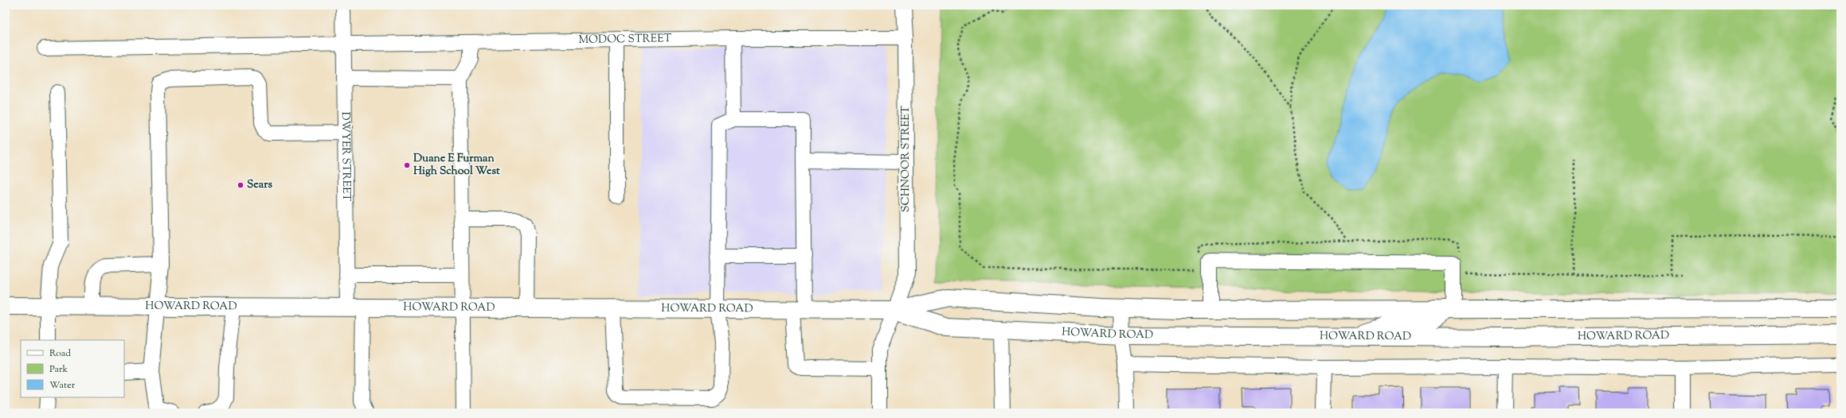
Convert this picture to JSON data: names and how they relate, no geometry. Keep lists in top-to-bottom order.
{
  "streets": {
    "main road": ["HOWARD ROAD"],
    "street": ["MODOC STREET", "DWYER STREET", "SCHNOOR STREET"]
  },
  "crossings": [
    ["MODOC STREET", "DWYER STREET"],
    ["MODOC STREET", "SCHNOOR STREET"],
    ["DWYER STREET", "HOWARD ROAD"],
    ["SCHNOOR STREET", "HOWARD ROAD"]
  ],
  "places": ["Duane E Furman High School West", "Sears"],
  "legend": ["Road", "Park", "Water"]
}
